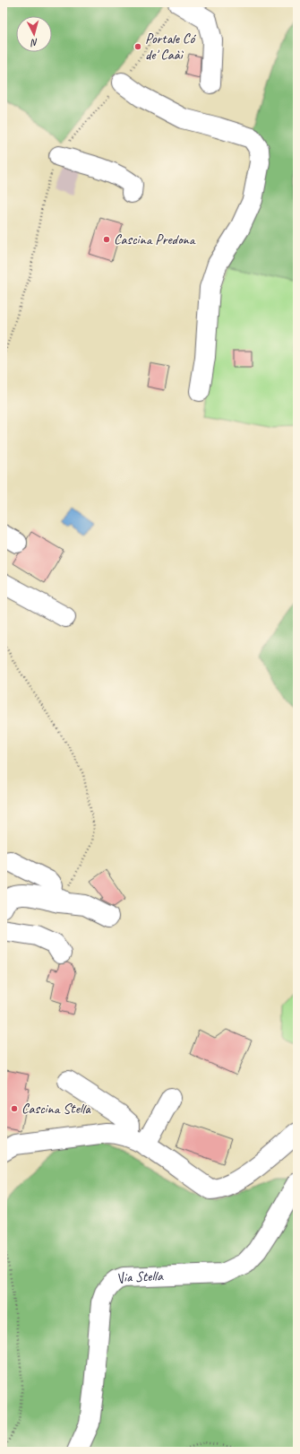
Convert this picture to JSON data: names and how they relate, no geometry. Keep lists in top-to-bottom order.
{
  "streets": {
    "street": ["Via Stella"]
  },
  "places": ["Portale Có de' Caàì", "Cascina Predona", "Cascina Stella"],
  "north": "bottom"
}
